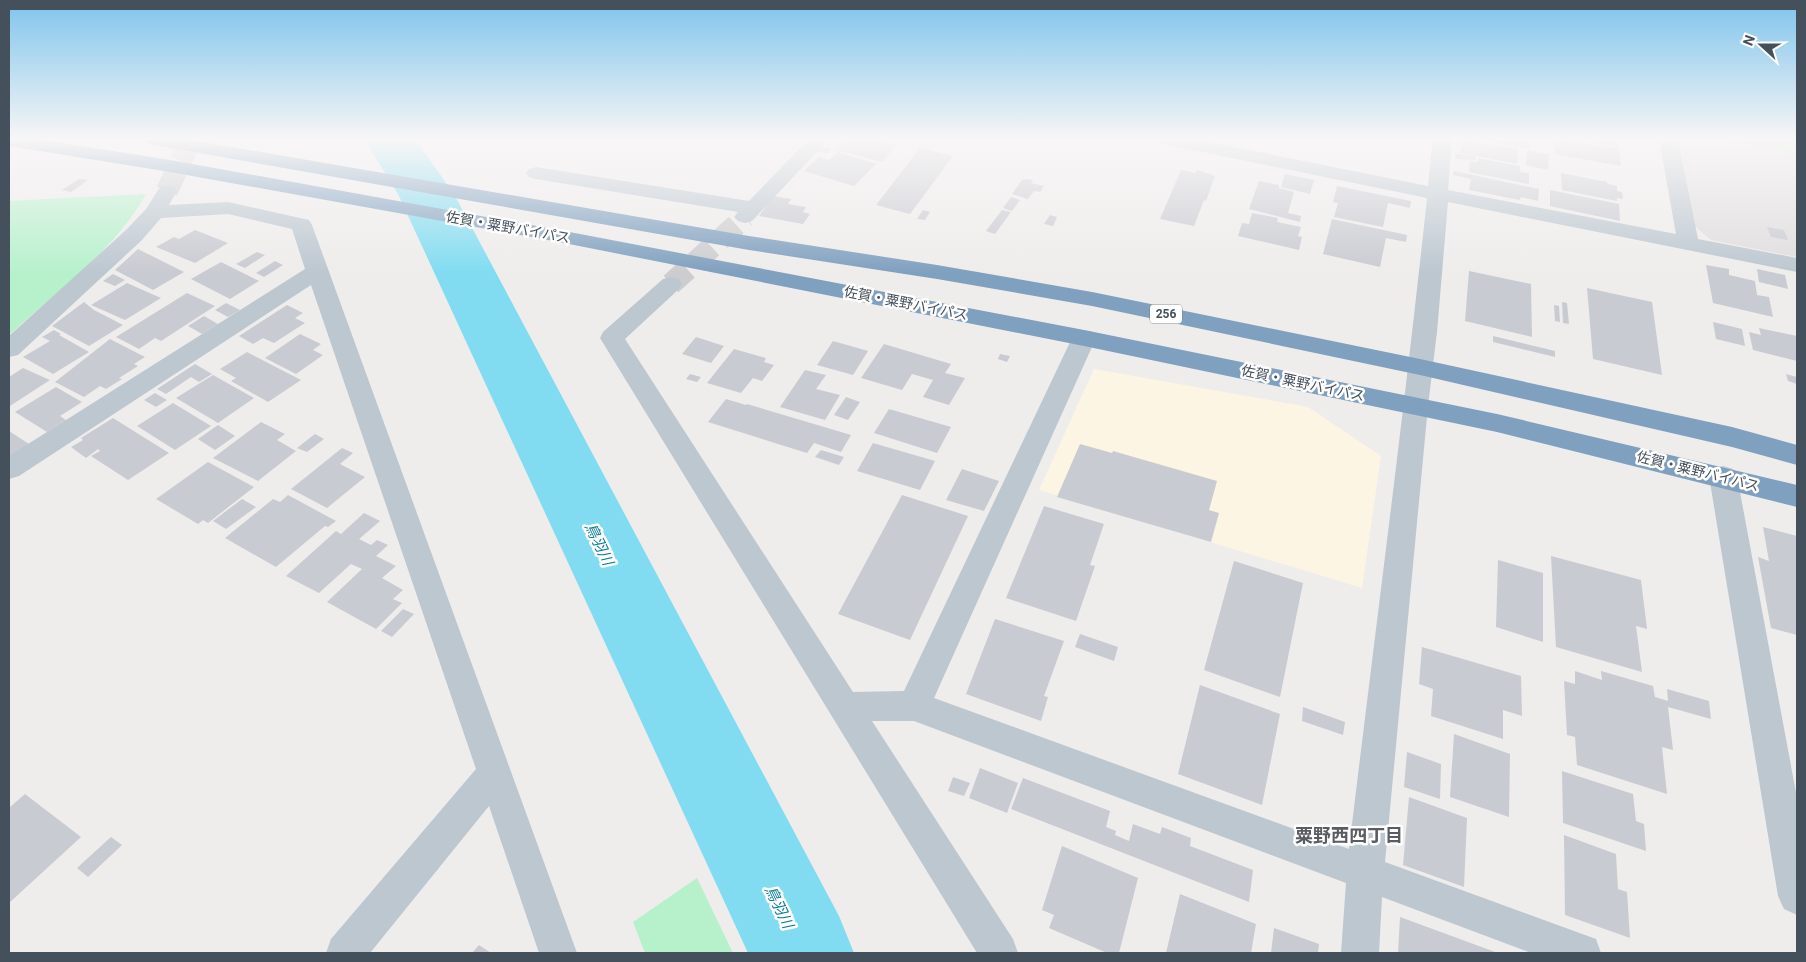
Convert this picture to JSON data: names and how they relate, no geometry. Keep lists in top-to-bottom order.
{
  "streets": {
    "highway": ["佐賀・粟野バイパス", "256"]
  },
  "districts": ["粟野西四丁目"],
  "water": ["鳥羽川"],
  "north": "left"
}
